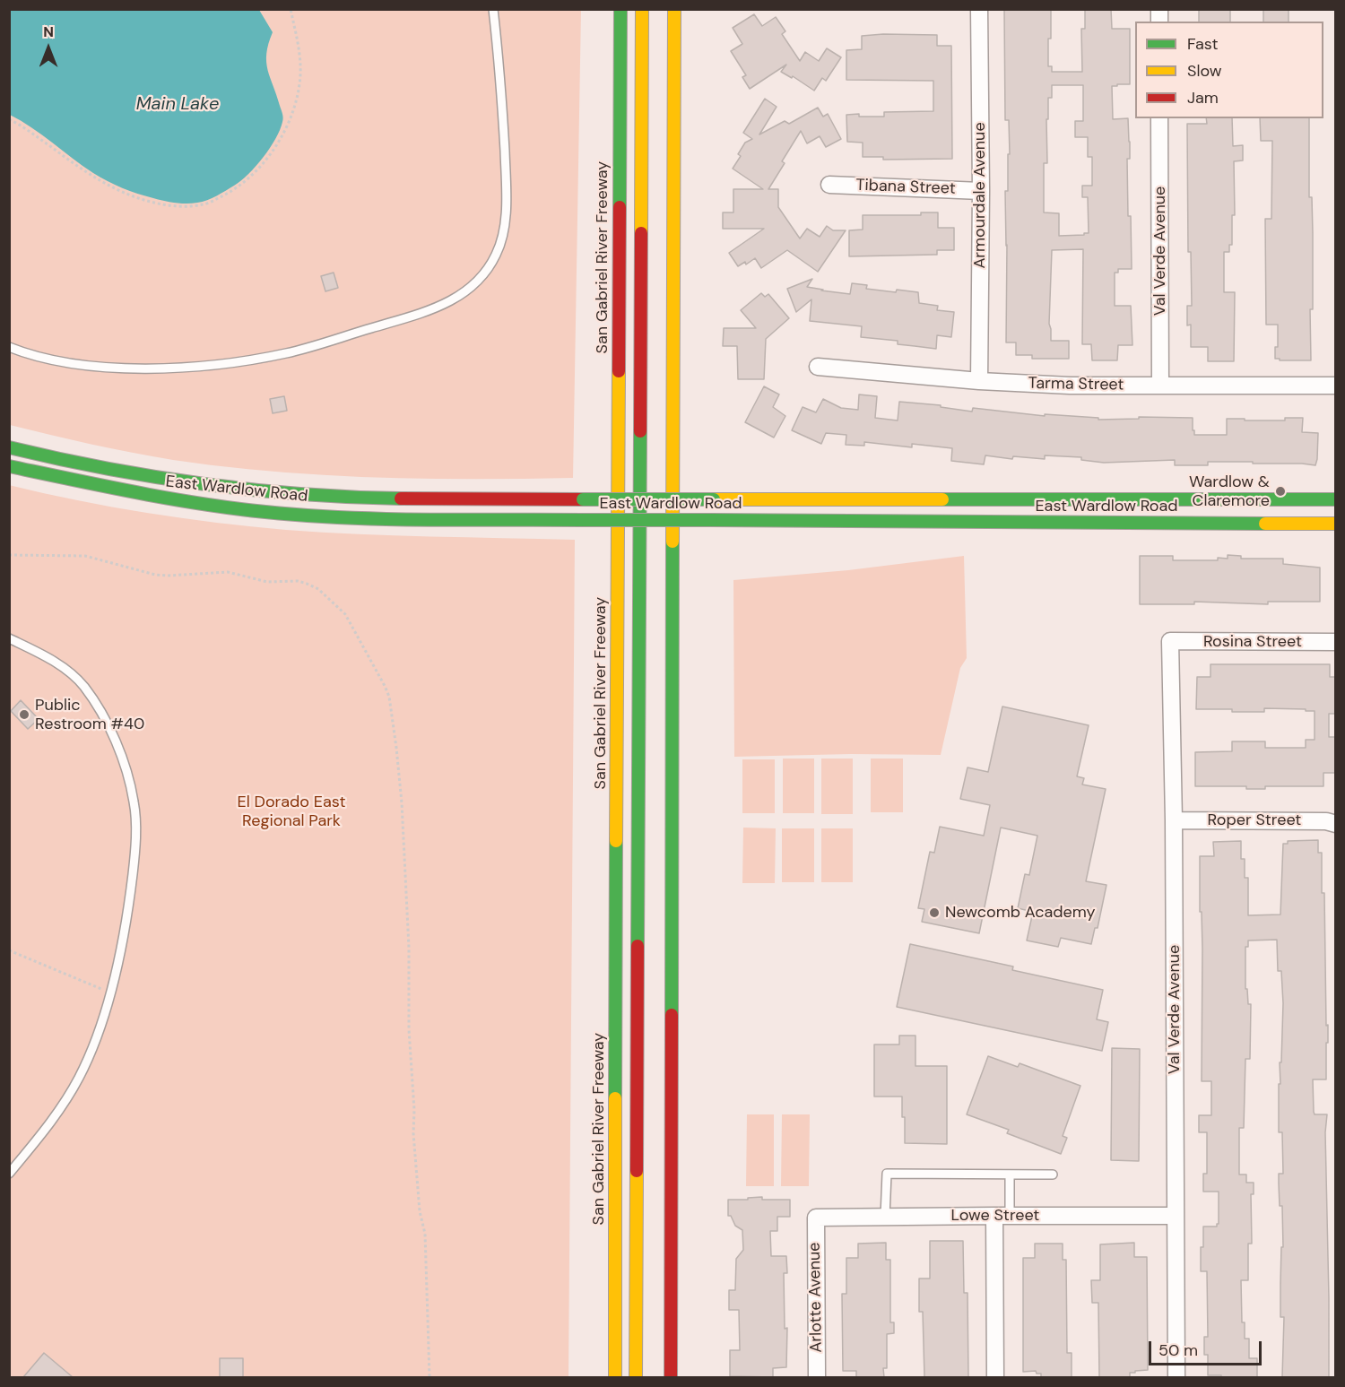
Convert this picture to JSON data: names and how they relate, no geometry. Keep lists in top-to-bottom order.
{
  "streets": {
    "main road": ["San Gabriel River Freeway", "East Wardlow Road"],
    "street": [
      "Tibana Street",
      "Armourdale Avenue",
      "Val Verde Avenue",
      "Tarma Street",
      "Rosina Street",
      "Roper Street",
      "Lowe Street",
      "Arlotte Avenue"
    ]
  },
  "crossings": [
    ["Tibana Street", "Armourdale Avenue"],
    ["Armourdale Avenue", "Tarma Street"],
    ["Val Verde Avenue", "Tarma Street"],
    ["Val Verde Avenue", "Rosina Street"],
    ["Val Verde Avenue", "Roper Street"],
    ["Val Verde Avenue", "Lowe Street"],
    ["Lowe Street", "Arlotte Avenue"]
  ],
  "water": ["Main Lake"],
  "parks": ["El Dorado East Regional Park"],
  "places": ["Wardlow & Claremore", "Public Restroom #40", "Newcomb Academy"],
  "legend": ["Fast", "Slow", "Jam"],
  "scale_bar": "50 m",
  "north": "top"
}
